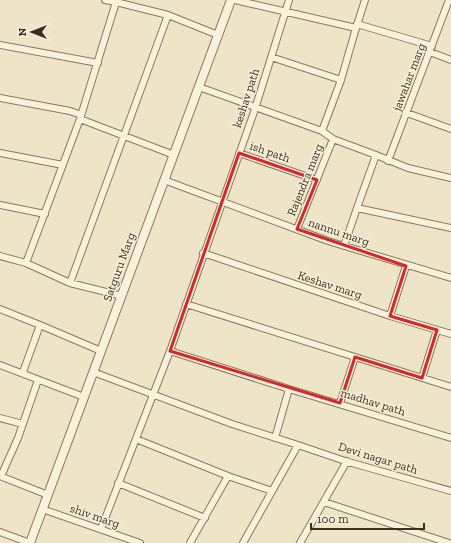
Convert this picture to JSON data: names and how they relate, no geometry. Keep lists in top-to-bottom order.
{
  "streets": {
    "street": [
      "jawahar marg",
      "keshav path",
      "ish path",
      "Rajendra marg",
      "nannu marg",
      "Satguru Marg",
      "Keshav marg",
      "madhav path",
      "Devi nagar path",
      "shiv marg"
    ]
  },
  "crossings": [
    ["keshav path", "ish path"],
    ["keshav path", "nannu marg"],
    ["keshav path", "Keshav marg"],
    ["keshav path", "madhav path"],
    ["keshav path", "Devi nagar path"],
    ["keshav path", "shiv marg"],
    ["ish path", "Rajendra marg"],
    ["Rajendra marg", "nannu marg"],
    ["nannu marg", "Satguru Marg"],
    ["Satguru Marg", "Devi nagar path"],
    ["Satguru Marg", "shiv marg"]
  ],
  "scale_bar": "100 m",
  "north": "left"
}
